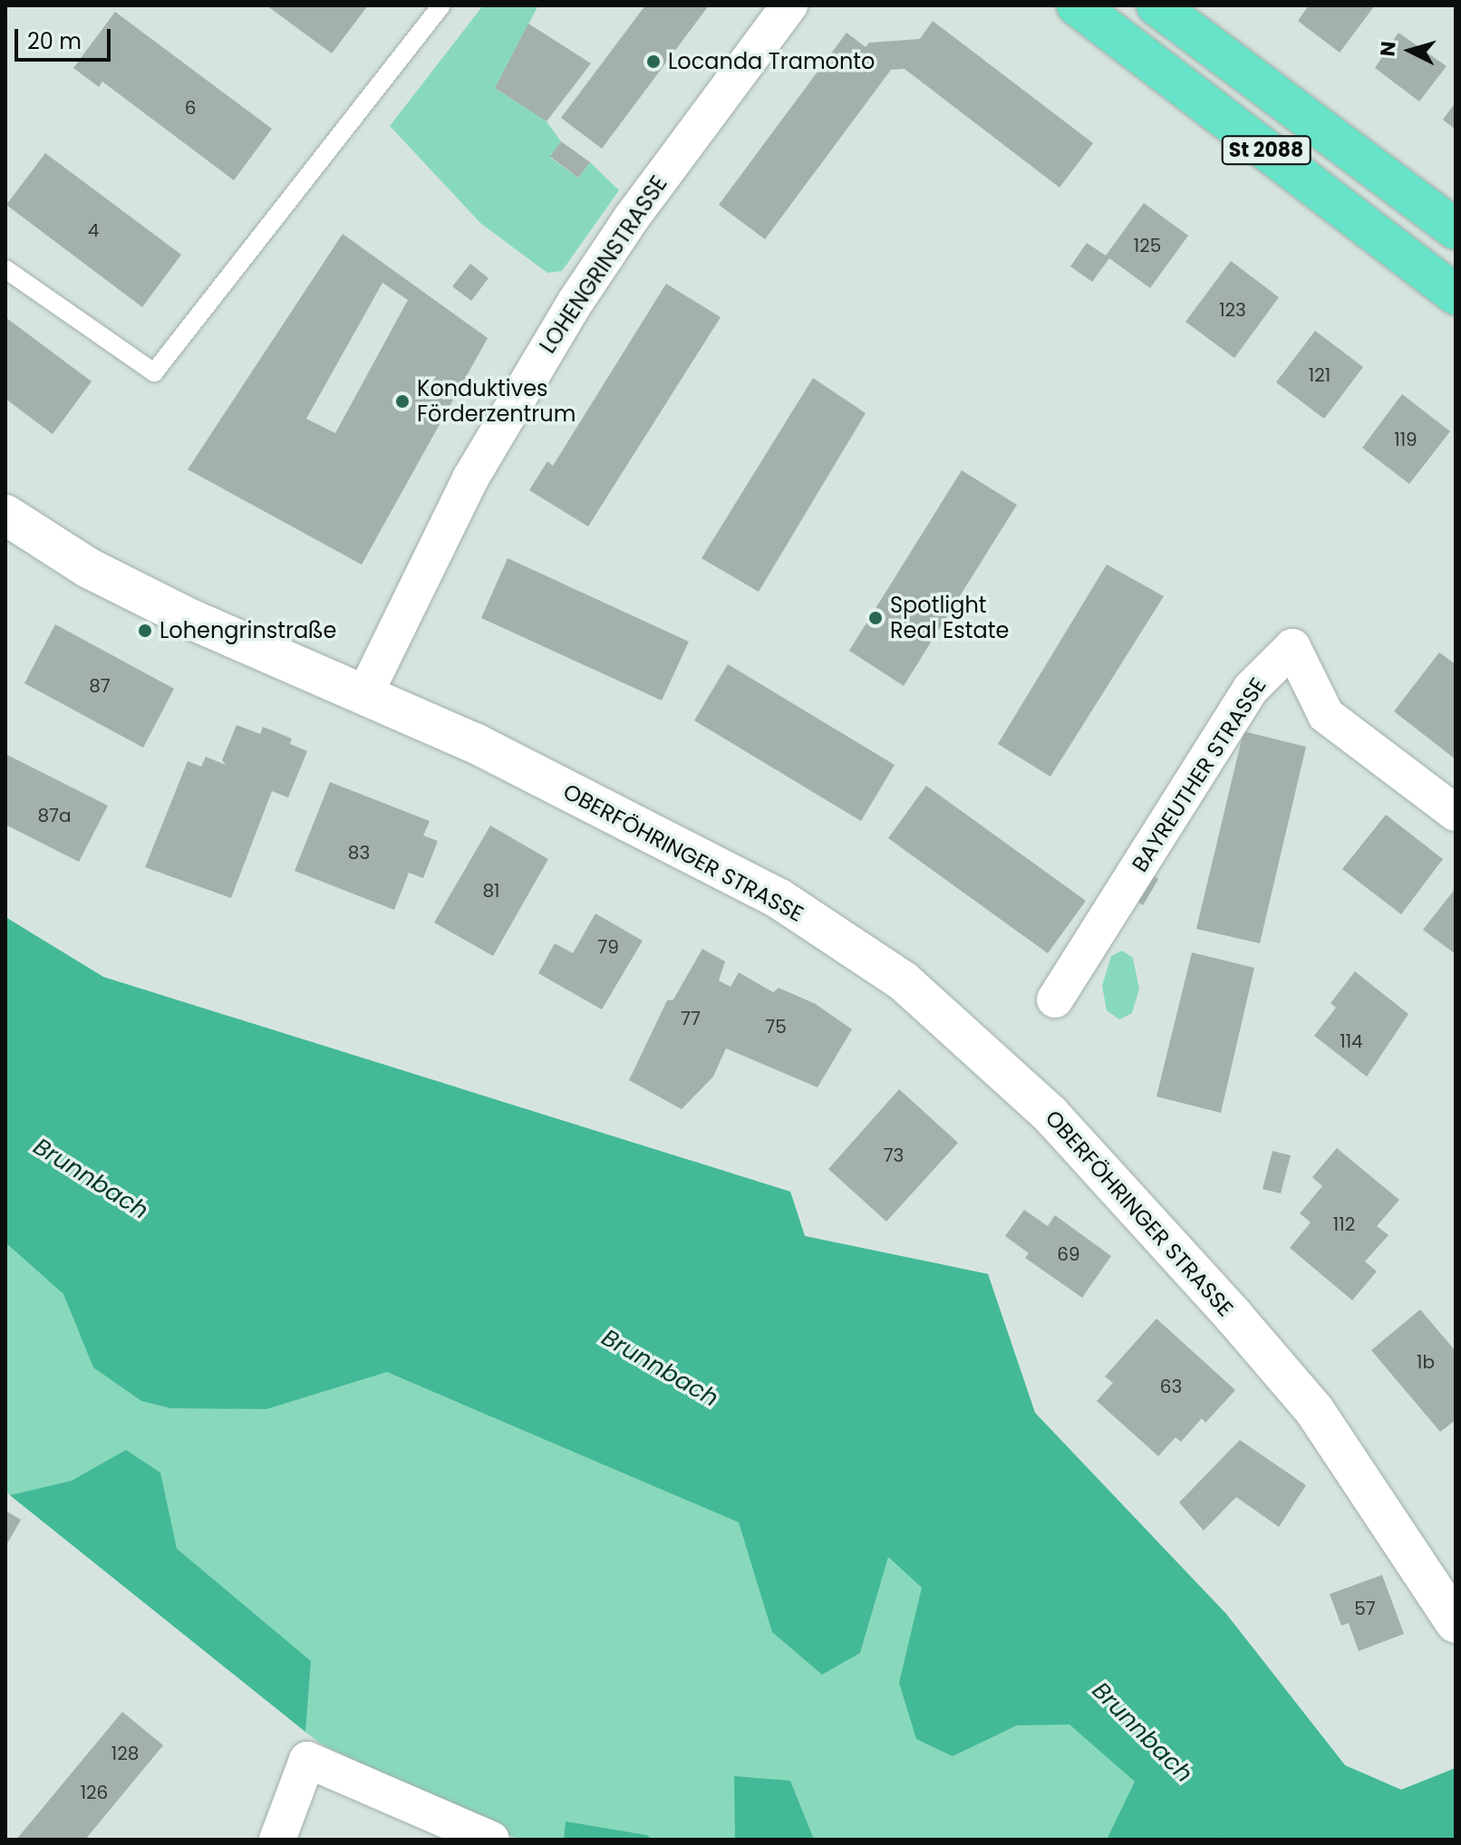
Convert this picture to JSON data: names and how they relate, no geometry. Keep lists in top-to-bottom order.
{
  "streets": {
    "main road": ["St 2088", "OBERFÖHRINGER STRASSE"],
    "street": ["LOHENGRINSTRASSE", "BAYREUTHER STRASSE"]
  },
  "crossings": [
    ["LOHENGRINSTRASSE", "OBERFÖHRINGER STRASSE"]
  ],
  "water": ["Brunnbach"],
  "places": [
    "Locanda Tramonto",
    "Konduktives Förderzentrum",
    "Spotlight Real Estate",
    "Lohengrinstraße"
  ],
  "house_numbers": [
    "6",
    "4",
    "125",
    "123",
    "121",
    "119",
    "87",
    "87a",
    "83",
    "81",
    "79",
    "77",
    "75",
    "114",
    "73",
    "112",
    "69",
    "1b",
    "63",
    "57",
    "128",
    "126"
  ],
  "scale_bar": "20 m",
  "north": "left"
}
